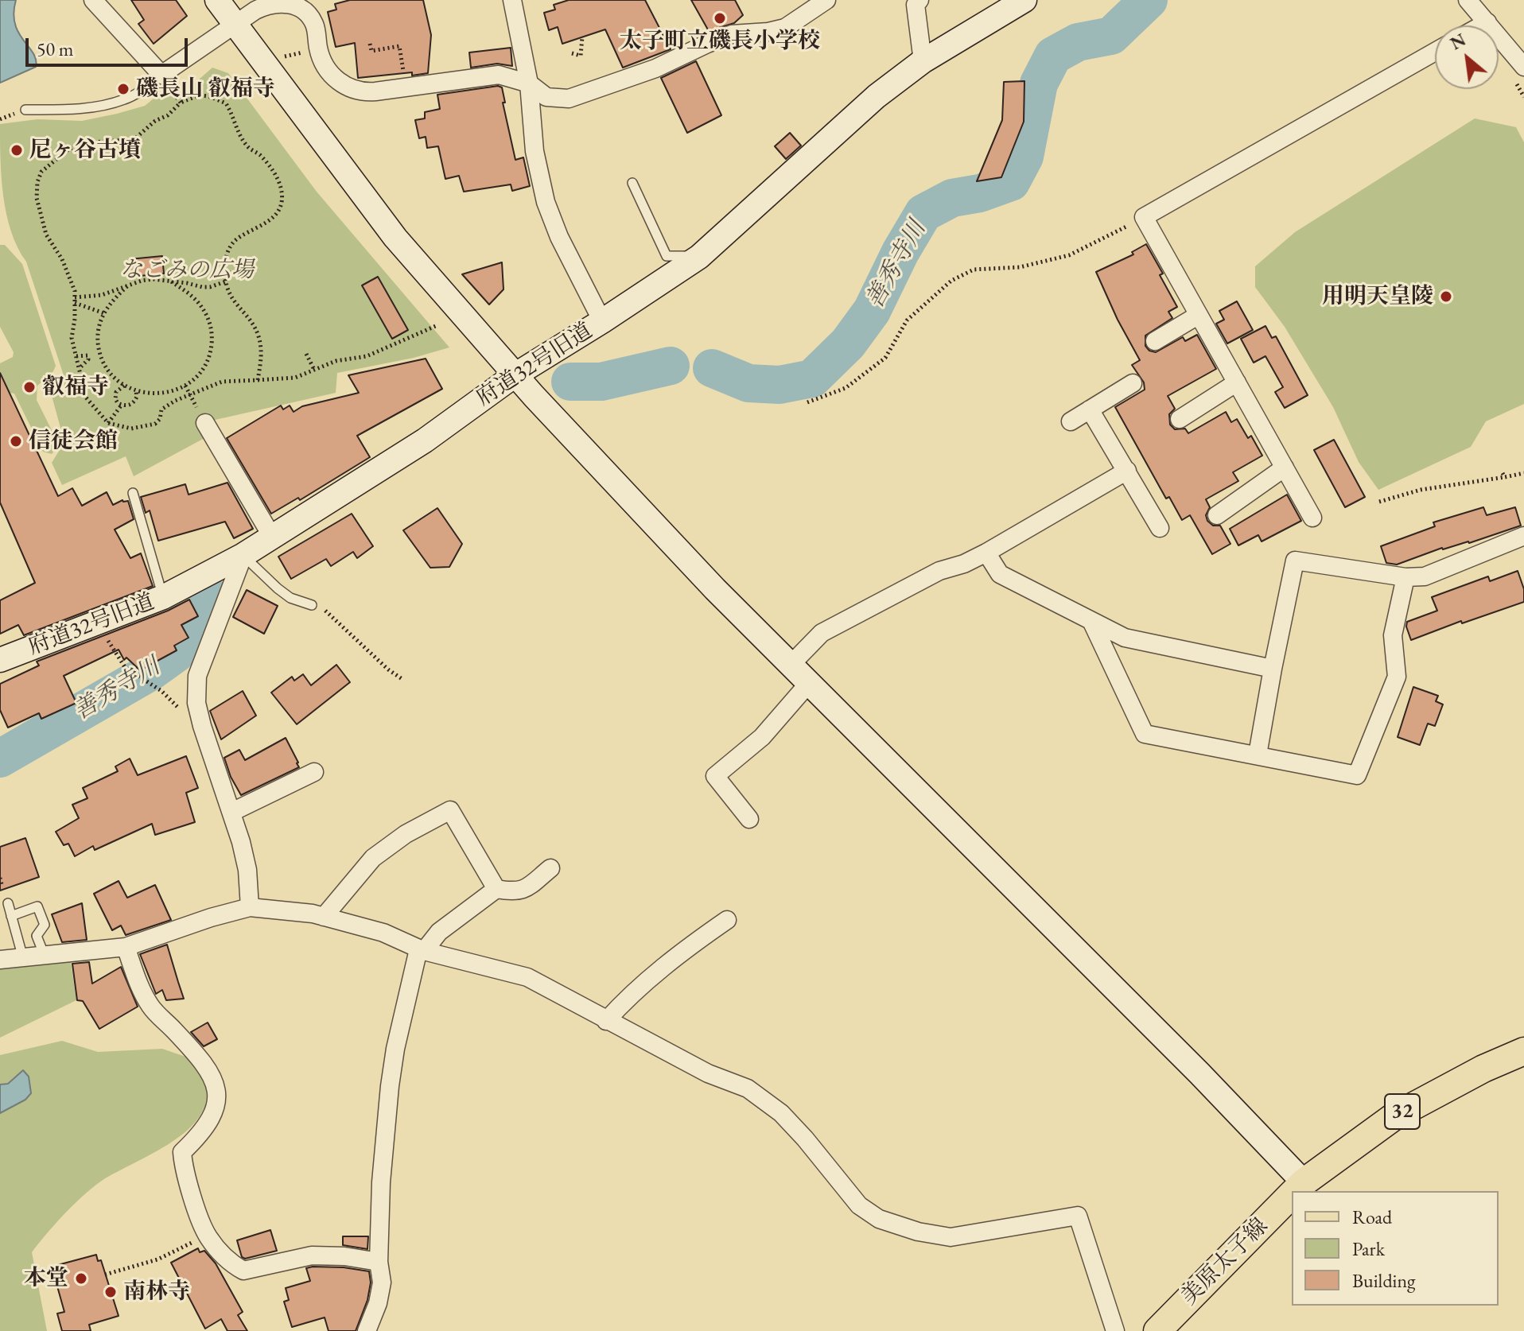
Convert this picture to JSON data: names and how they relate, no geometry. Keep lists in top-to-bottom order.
{
  "streets": {
    "main road": ["32", "美原太子線"],
    "street": ["府道32号旧道"]
  },
  "water": ["善秀寺川"],
  "parks": ["なごみの広場"],
  "places": [
    "太子町立磯長小学校",
    "磯長山 叡福寺",
    "尼ヶ谷古墳",
    "用明天皇陵",
    "叡福寺",
    "信徒会館",
    "本堂",
    "南林寺"
  ],
  "legend": ["Road", "Park", "Building"],
  "scale_bar": "50 m",
  "north": "top left"
}
